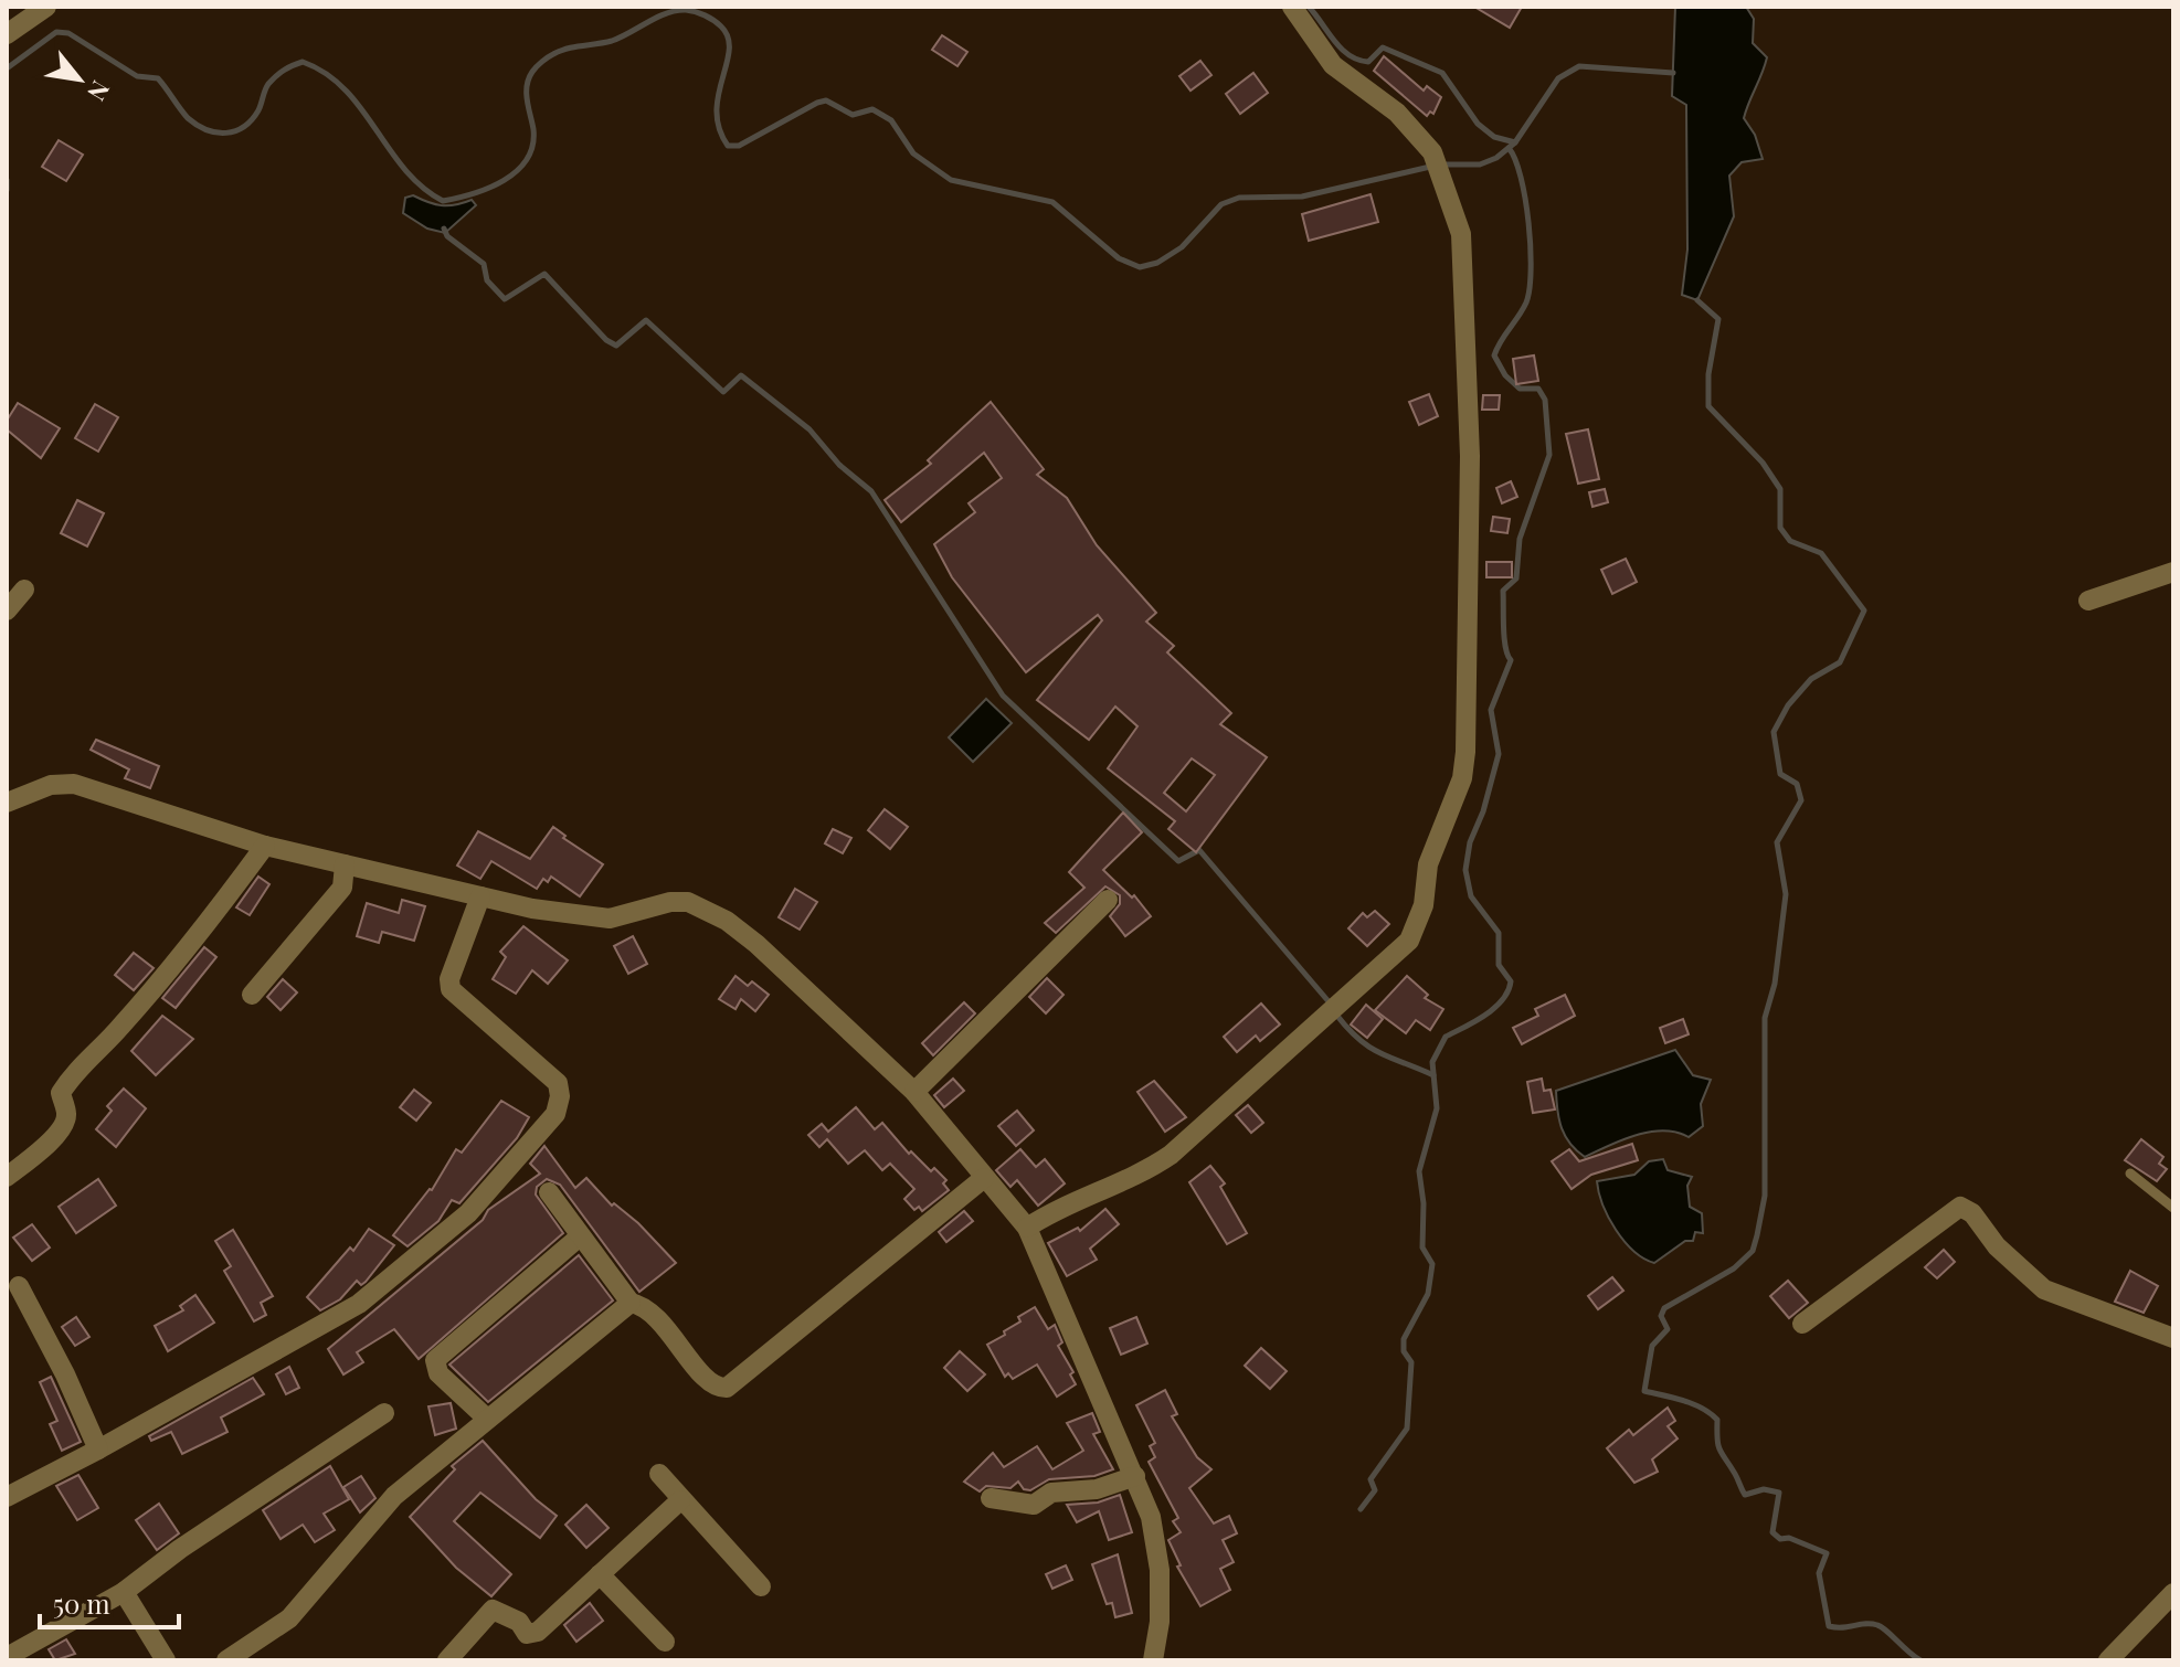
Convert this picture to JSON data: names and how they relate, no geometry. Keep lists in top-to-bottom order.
{
  "scale_bar": "50 m",
  "north": "bottom right"
}
